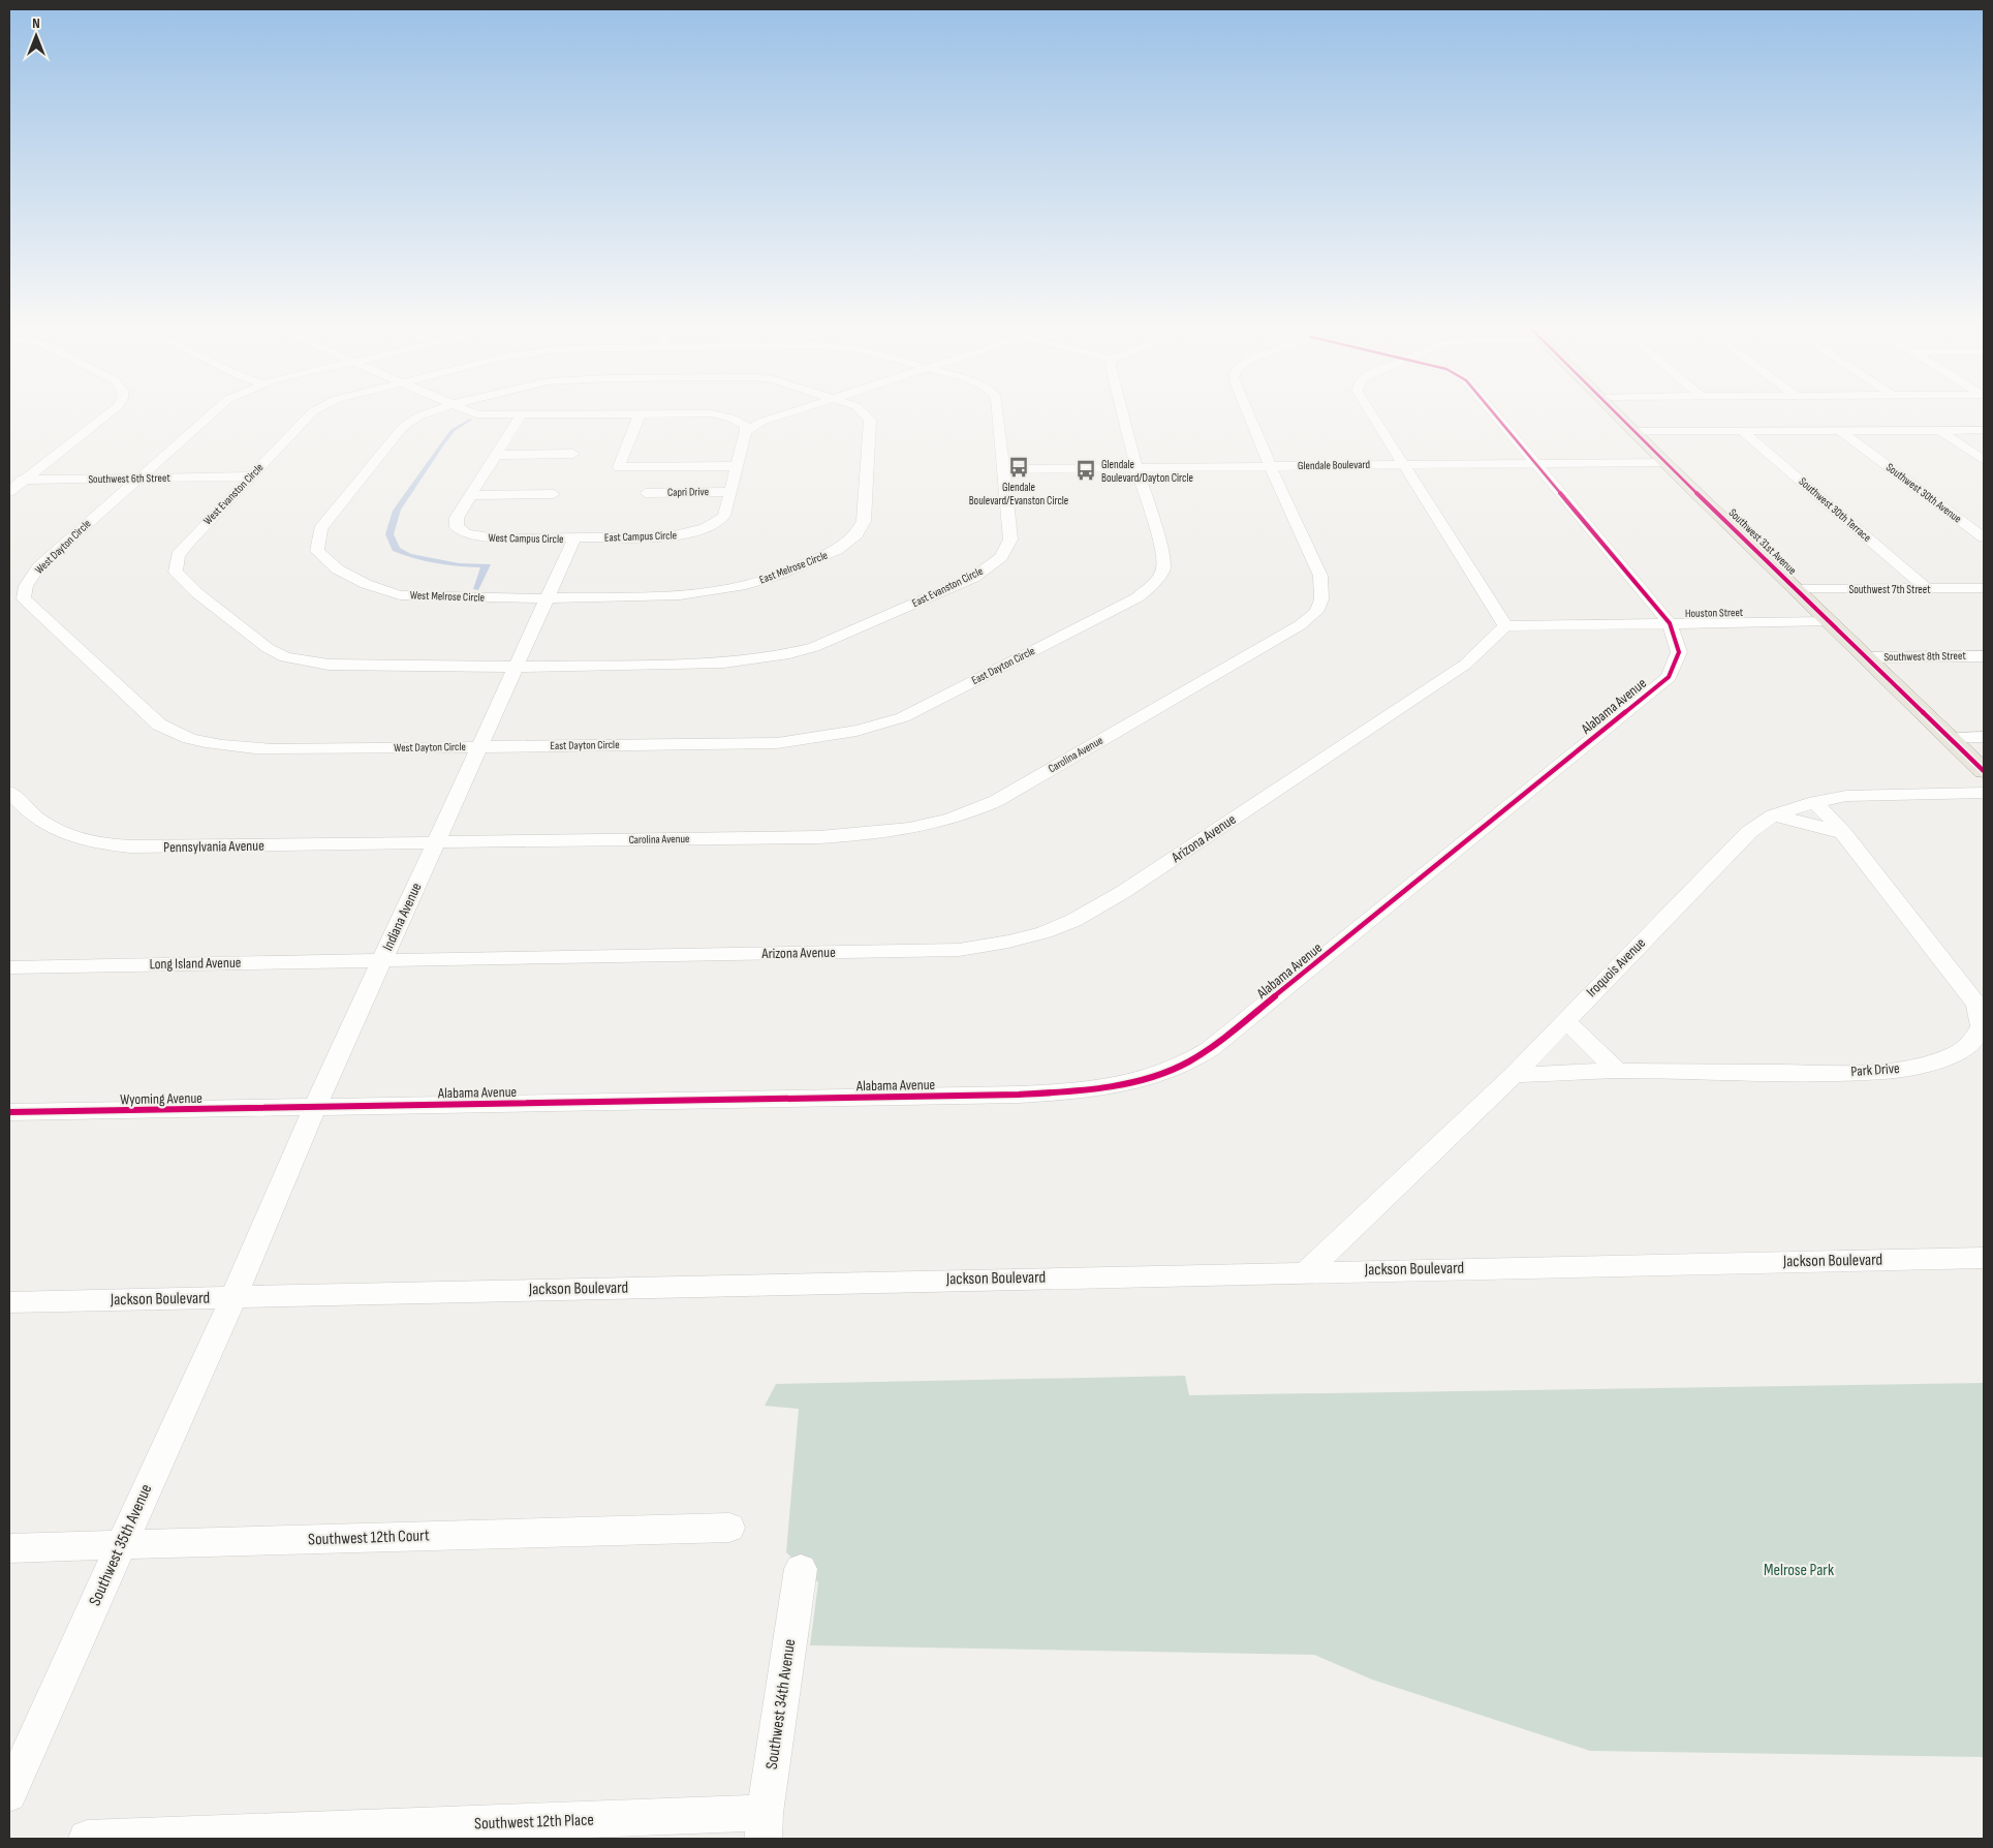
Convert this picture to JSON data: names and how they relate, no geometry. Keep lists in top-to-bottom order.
{
  "streets": {
    "main road": ["Southwest 31st Avenue"],
    "street": [
      "Glendale Boulevard",
      "Southwest 6th Street",
      "Capri Drive",
      "Southwest 30th Avenue",
      "West Evanston Circle",
      "Southwest 30th Terrace",
      "East Campus Circle",
      "West Campus Circle",
      "West Dayton Circle",
      "East Melrose Circle",
      "East Evanston Circle",
      "Southwest 7th Street",
      "West Melrose Circle",
      "Houston Street",
      "Southwest 8th Street",
      "East Dayton Circle",
      "Alabama Avenue",
      "Carolina Avenue",
      "Arizona Avenue",
      "Pennsylvania Avenue",
      "Indiana Avenue",
      "Long Island Avenue",
      "Iroquois Avenue",
      "Park Drive",
      "Wyoming Avenue",
      "Jackson Boulevard",
      "Southwest 12th Court",
      "Southwest 35th Avenue",
      "Southwest 34th Avenue",
      "Southwest 12th Place"
    ]
  },
  "crossings": [
    ["Glendale Boulevard", "Southwest 31st Avenue"],
    ["Glendale Boulevard", "East Evanston Circle"],
    ["Glendale Boulevard", "East Dayton Circle"],
    ["Glendale Boulevard", "Alabama Avenue"],
    ["Glendale Boulevard", "Carolina Avenue"],
    ["Southwest 6th Street", "West Evanston Circle"],
    ["Southwest 6th Street", "West Dayton Circle"],
    ["Capri Drive", "East Campus Circle"],
    ["West Evanston Circle", "East Evanston Circle"],
    ["West Evanston Circle", "Indiana Avenue"],
    ["Southwest 30th Terrace", "Southwest 7th Street"],
    ["East Campus Circle", "West Campus Circle"],
    ["East Campus Circle", "Indiana Avenue"],
    ["West Campus Circle", "Indiana Avenue"],
    ["Southwest 31st Avenue", "Southwest 7th Street"],
    ["Southwest 31st Avenue", "Houston Street"],
    ["Southwest 31st Avenue", "Southwest 8th Street"],
    ["West Dayton Circle", "East Dayton Circle"],
    ["West Dayton Circle", "Indiana Avenue"],
    ["East Melrose Circle", "West Melrose Circle"],
    ["East Melrose Circle", "Indiana Avenue"],
    ["East Evanston Circle", "Indiana Avenue"],
    ["West Melrose Circle", "Indiana Avenue"],
    ["Houston Street", "Alabama Avenue"],
    ["Houston Street", "Arizona Avenue"],
    ["East Dayton Circle", "Indiana Avenue"],
    ["Alabama Avenue", "Indiana Avenue"],
    ["Alabama Avenue", "Wyoming Avenue"],
    ["Carolina Avenue", "Pennsylvania Avenue"],
    ["Carolina Avenue", "Indiana Avenue"],
    ["Arizona Avenue", "Indiana Avenue"],
    ["Arizona Avenue", "Long Island Avenue"],
    ["Pennsylvania Avenue", "Indiana Avenue"],
    ["Indiana Avenue", "Long Island Avenue"],
    ["Indiana Avenue", "Wyoming Avenue"],
    ["Indiana Avenue", "Jackson Boulevard"],
    ["Indiana Avenue", "Southwest 35th Avenue"],
    ["Iroquois Avenue", "Park Drive"],
    ["Iroquois Avenue", "Jackson Boulevard"],
    ["Jackson Boulevard", "Southwest 35th Avenue"],
    ["Southwest 12th Court", "Southwest 35th Avenue"],
    ["Southwest 34th Avenue", "Southwest 12th Place"]
  ],
  "parks": ["Melrose Park"],
  "places": {
    "bus stop": ["Glendale Boulevard/Evanston Circle", "Glendale Boulevard/Dayton Circle"]
  },
  "north": "top"
}
